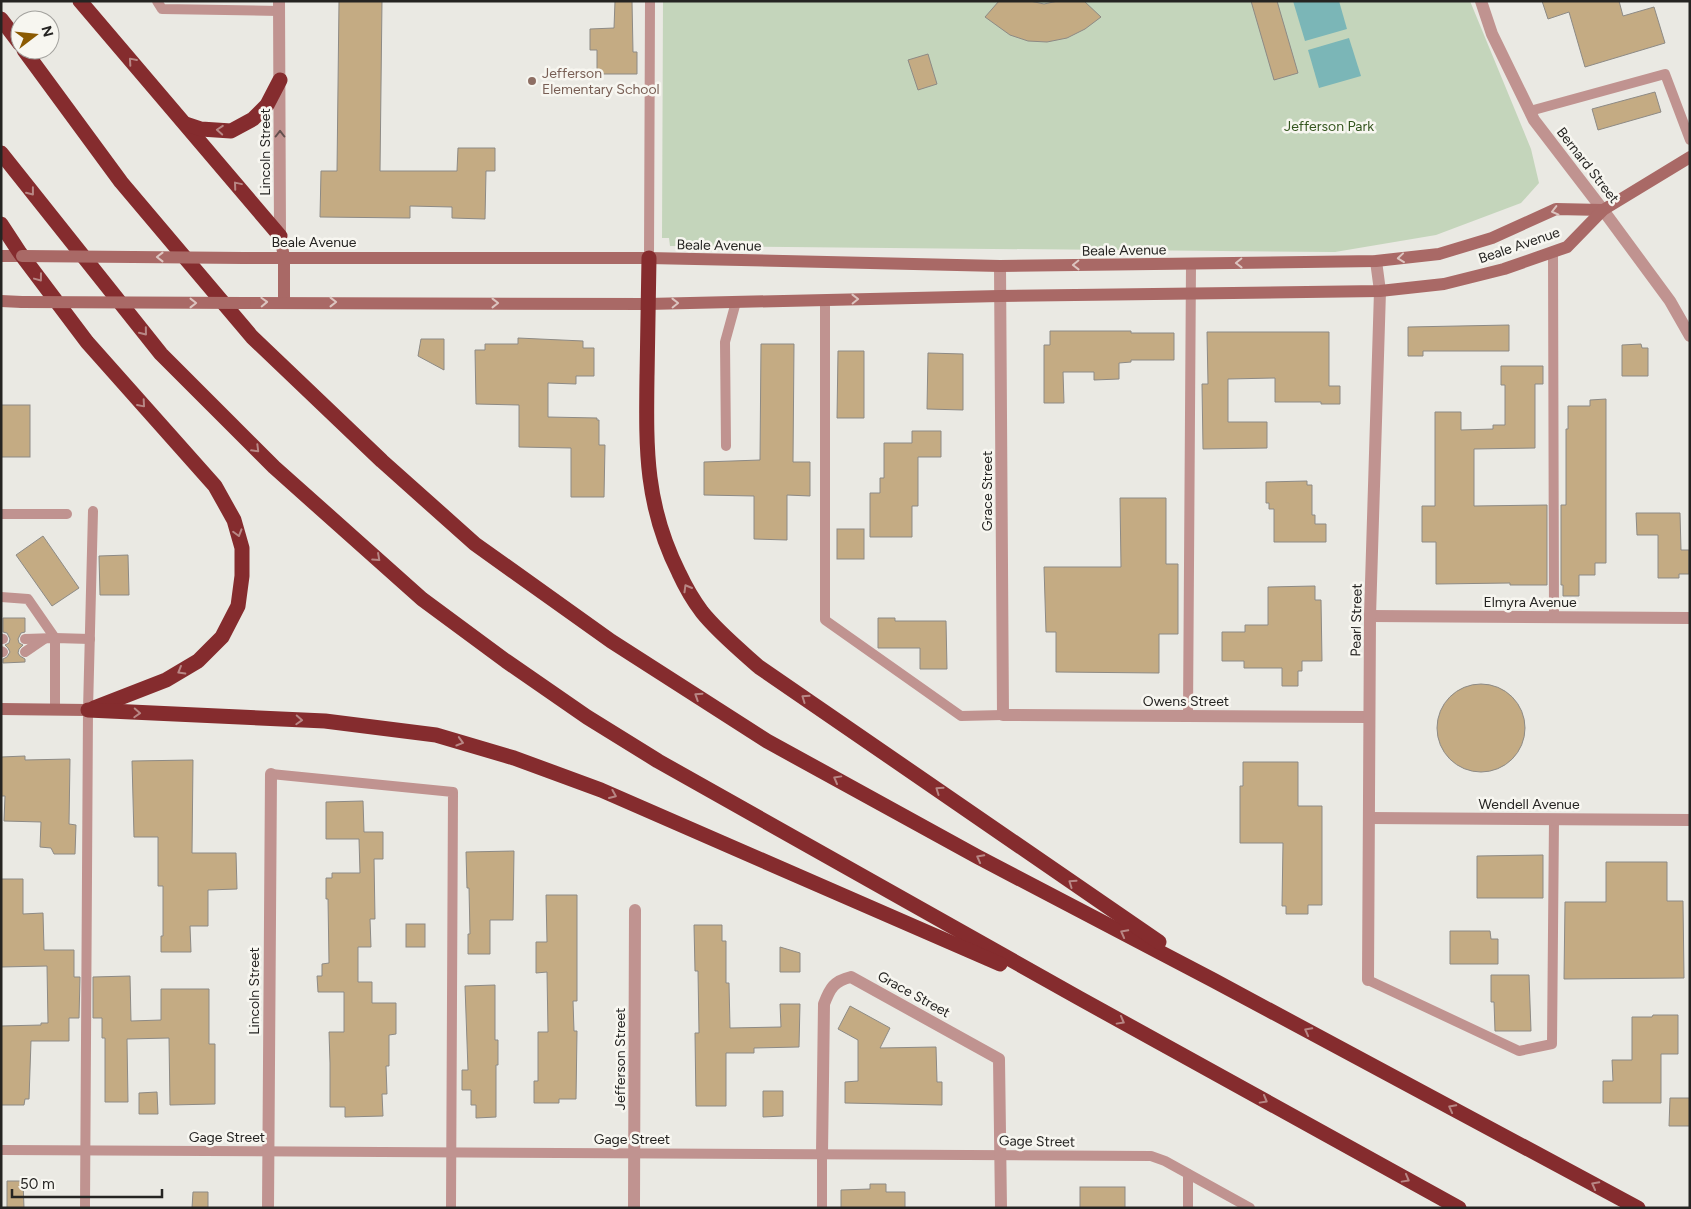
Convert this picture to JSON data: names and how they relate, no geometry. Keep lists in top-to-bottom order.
{
  "streets": {
    "main road": ["Lincoln Street", "Beale Avenue"],
    "street": [
      "Bernard Street",
      "Grace Street",
      "Elmyra Avenue",
      "Pearl Street",
      "Owens Street",
      "Wendell Avenue",
      "Jefferson Street"
    ],
    "lane": ["Gage Street"]
  },
  "crossings": [
    ["Lincoln Street", "Beale Avenue"],
    ["Lincoln Street", "Gage Street"],
    ["Bernard Street", "Beale Avenue"],
    ["Beale Avenue", "Grace Street"],
    ["Beale Avenue", "Pearl Street"],
    ["Grace Street", "Owens Street"],
    ["Grace Street", "Gage Street"],
    ["Elmyra Avenue", "Pearl Street"],
    ["Pearl Street", "Owens Street"],
    ["Pearl Street", "Wendell Avenue"],
    ["Jefferson Street", "Gage Street"]
  ],
  "parks": ["Jefferson Park"],
  "places": ["Jefferson Elementary School"],
  "scale_bar": "50 m",
  "north": "right"
}
